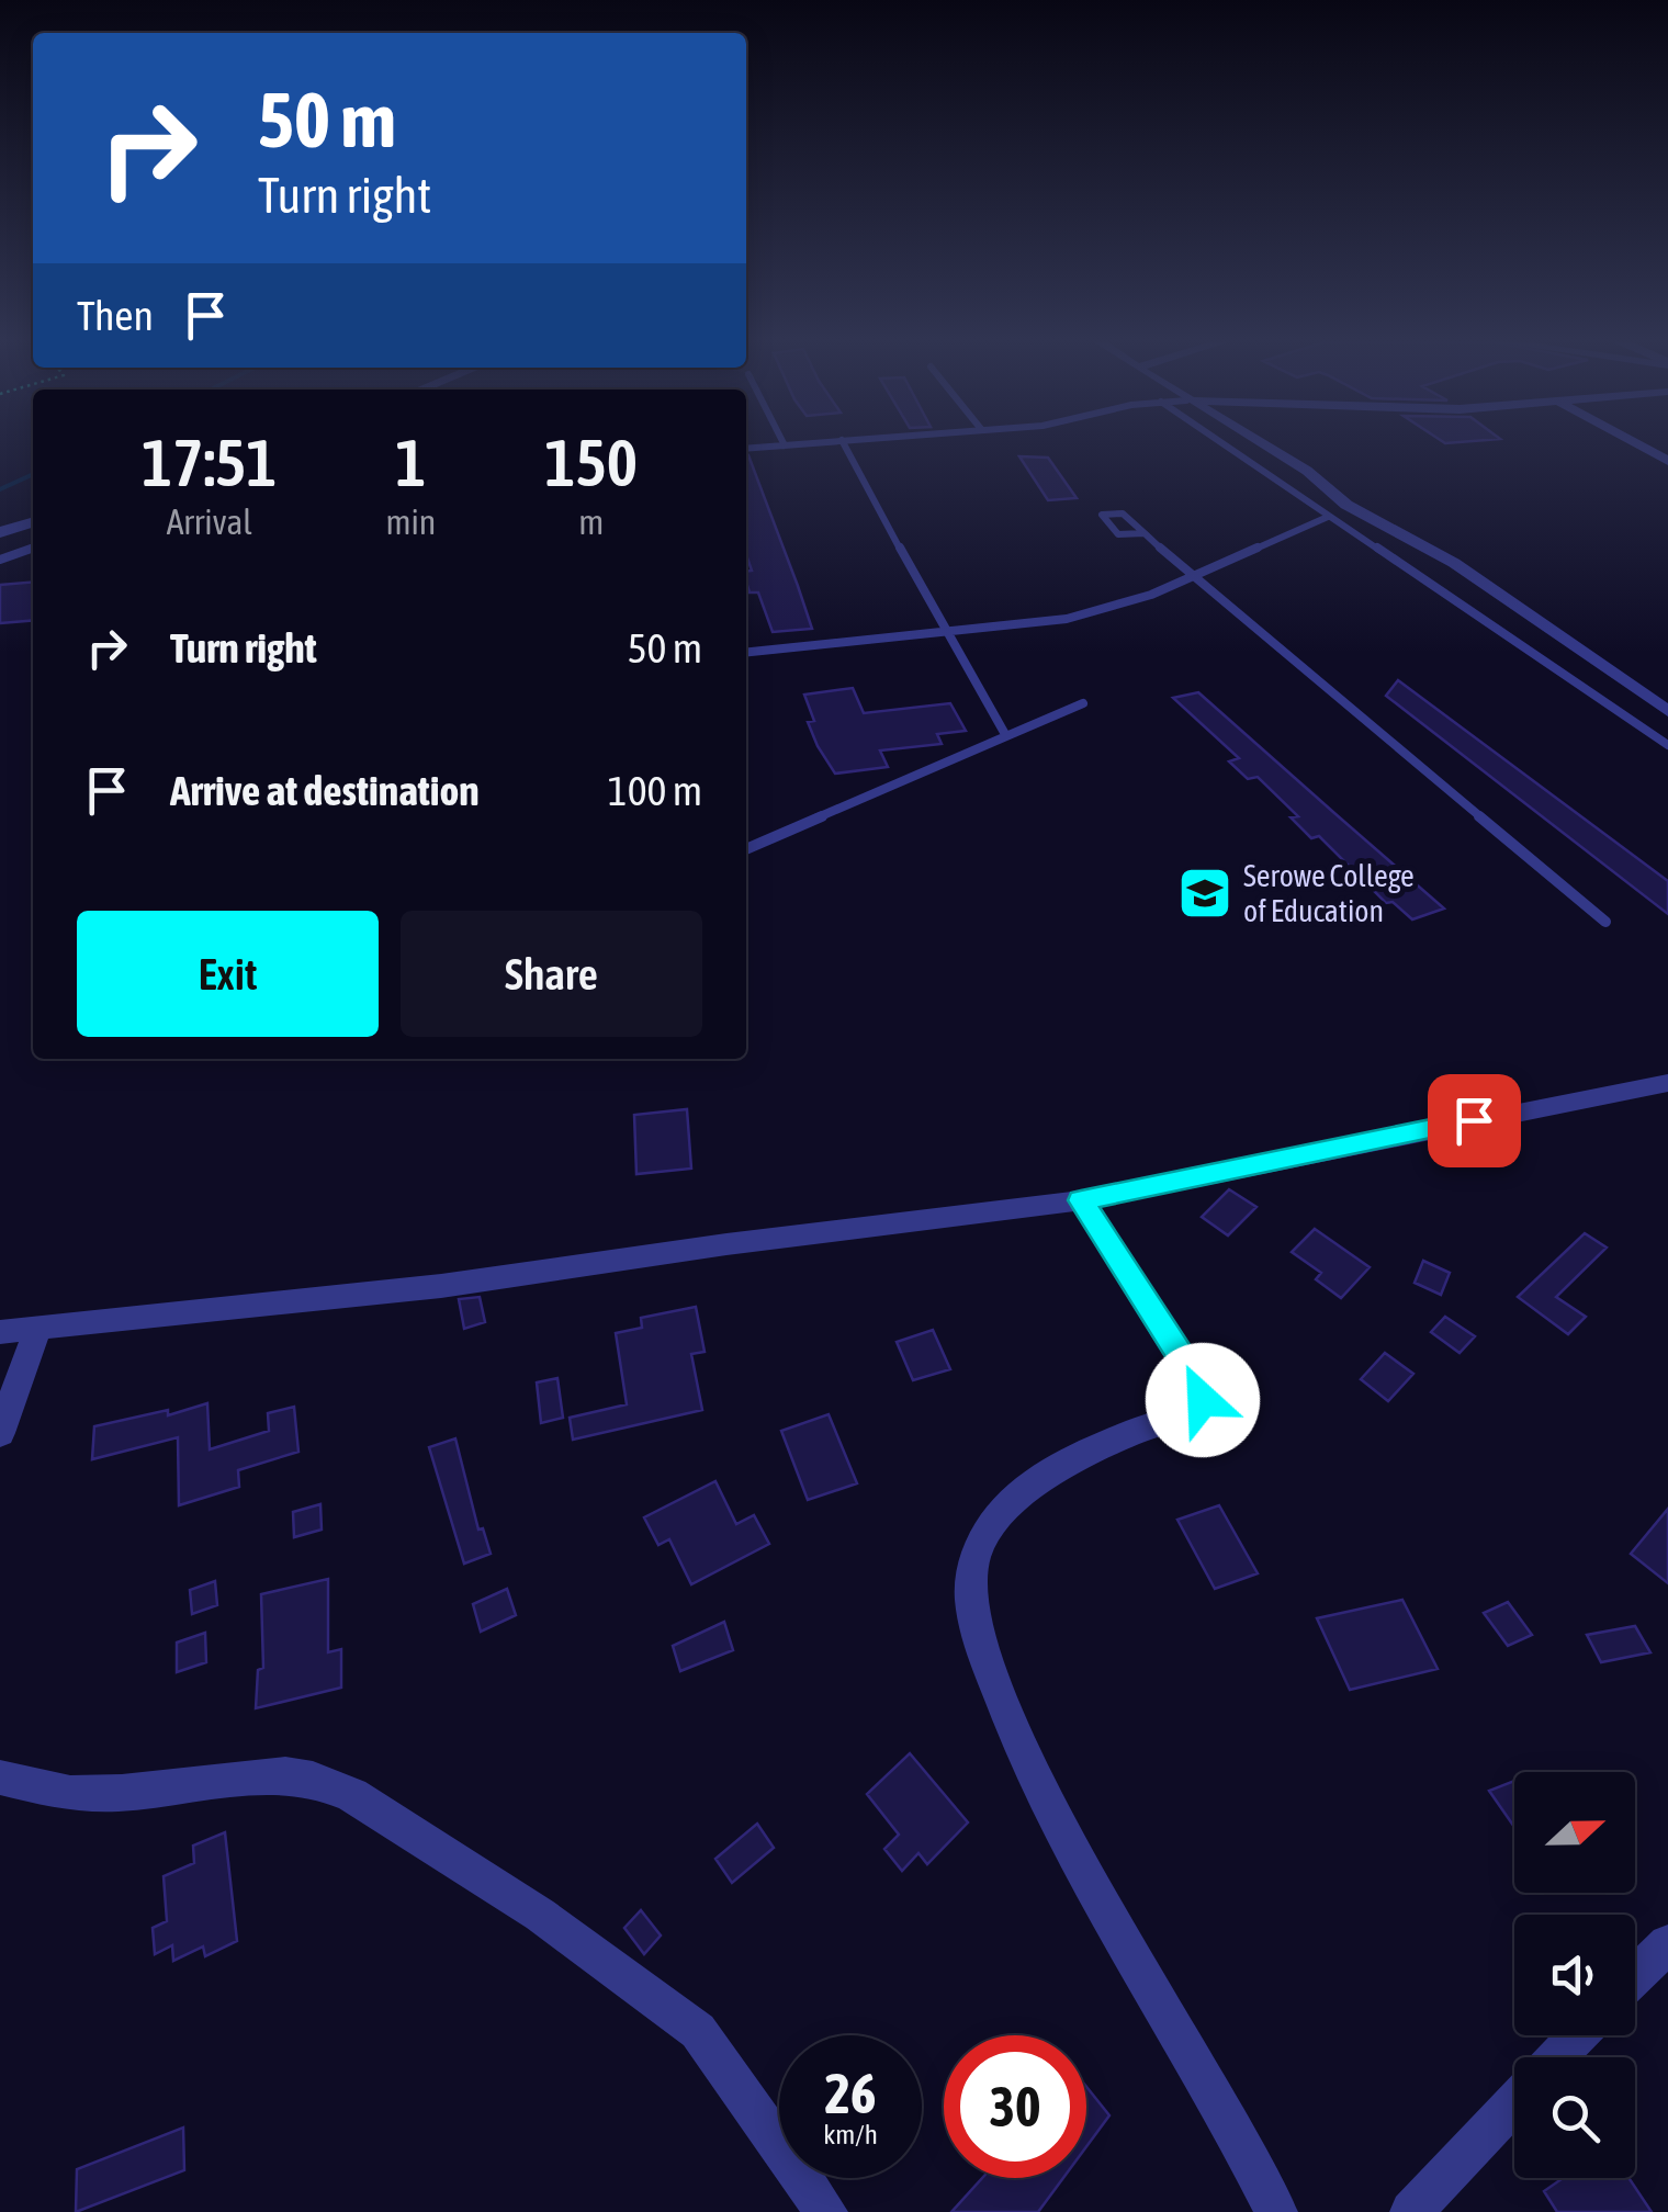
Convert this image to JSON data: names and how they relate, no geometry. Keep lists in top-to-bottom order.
{
  "places": {
    "school or university": ["Serowe College of Education"]
  },
  "north": "right",
  "page": {
    "turn": ["50 m", "Turn right"],
    "then": "Then",
    "eta": [
      "17:51",
      "Arrival",
      "1",
      "min",
      "150",
      "m"
    ],
    "list": [
      {
        "name": "Turn right",
        "value": "50 m"
      },
      {
        "name": "Arrive at destination",
        "value": "100 m"
      }
    ],
    "buttons": ["Exit", "Share"],
    "speed": "26 km/h",
    "limit": "30"
  }
}
